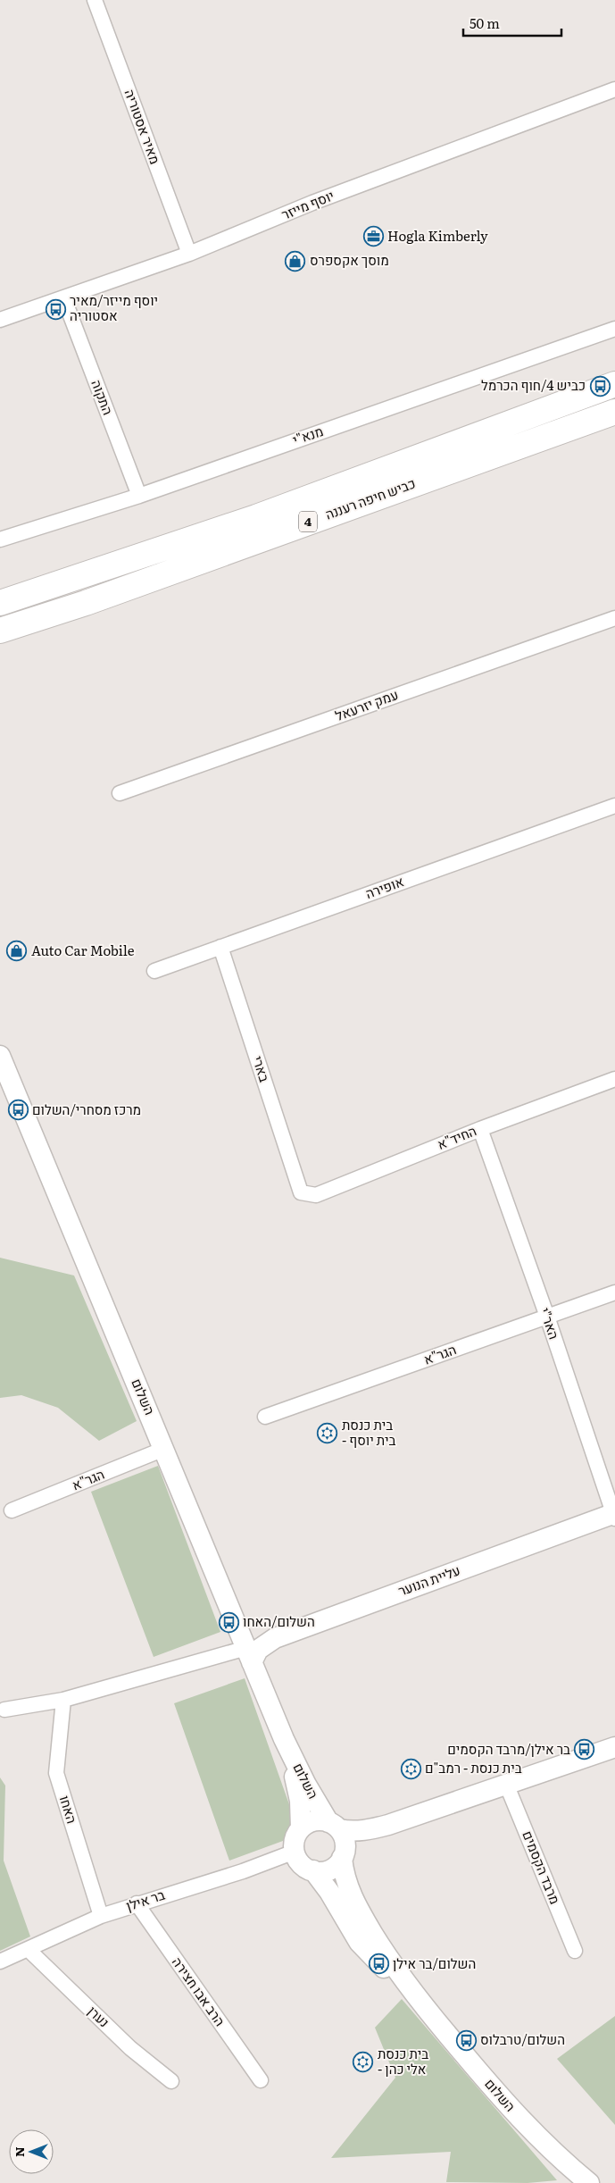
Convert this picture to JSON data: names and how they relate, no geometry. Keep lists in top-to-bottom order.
{
  "streets": {
    "highway": ["כביש חיפה רעננה", "4"],
    "street": [
      "מאיר אסטוריה",
      "יוסף מייזר",
      "התקוה",
      "מנא\"י",
      "עמק יזרעאל",
      "אופירה",
      "בארי",
      "החיד\"א",
      "האר\"י",
      "הגר\"א",
      "השלום",
      "עליית הנוער",
      "האחו",
      "מרבד הקסמים",
      "בר אילן",
      "הרב אבו חצירה",
      "נערן"
    ]
  },
  "crossings": [
    ["מאיר אסטוריה", "יוסף מייזר"],
    ["יוסף מייזר", "התקוה"],
    ["התקוה", "מנא\"י"],
    ["אופירה", "בארי"],
    ["בארי", "החיד\"א"],
    ["החיד\"א", "האר\"י"],
    ["האר\"י", "הגר\"א"],
    ["האר\"י", "עליית הנוער"],
    ["הגר\"א", "השלום"],
    ["השלום", "עליית הנוער"],
    ["השלום", "בר אילן"],
    ["האחו", "בר אילן"],
    ["בר אילן", "הרב אבו חצירה"],
    ["בר אילן", "נערן"]
  ],
  "places": {
    "office": ["Hogla Kimberly"],
    "shop": ["מוסך אקספרס", "Auto Car Mobile"],
    "bus stop": [
      "יוסף מייזר/מאיר אסטוריה",
      "כביש 4/חוף הכרמל",
      "מרכז מסחרי/השלום",
      "השלום/האחו",
      "בר אילן/מרבד הקסמים",
      "השלום/בר אילן",
      "השלום/טרבלוס"
    ],
    "synagogue": ["בית כנסת - בית יוסף", "בית כנסת - רמב\"ם", "בית כנסת - אלי כהן"]
  },
  "scale_bar": "50 m",
  "north": "left"
}
